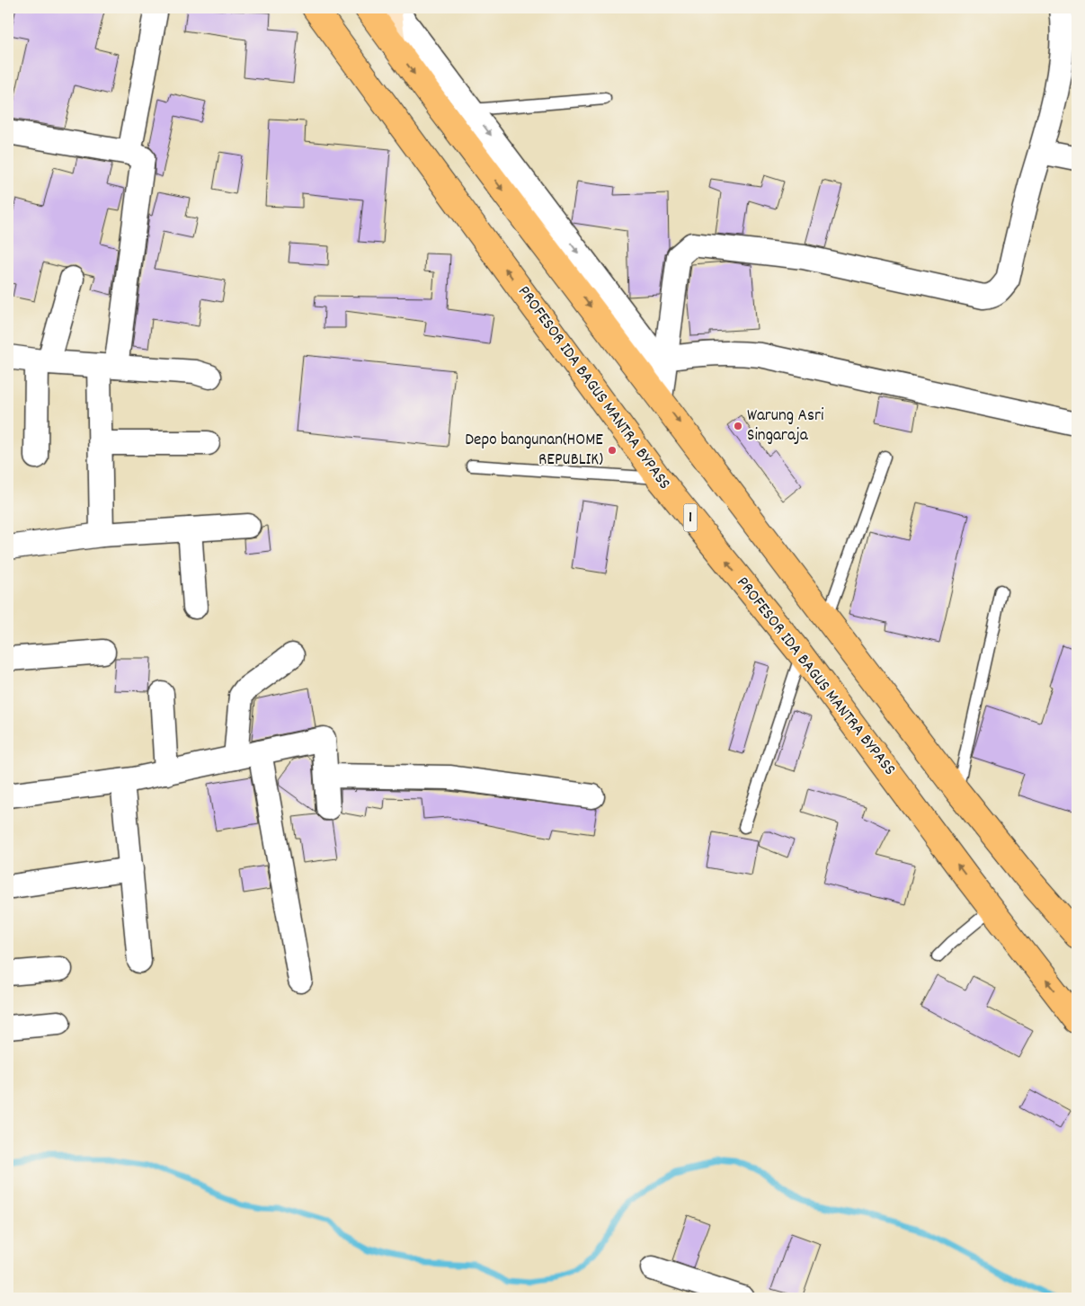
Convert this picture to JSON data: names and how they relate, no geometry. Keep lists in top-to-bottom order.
{
  "streets": {
    "highway": ["PROFESOR IDA BAGUS MANTRA BYPASS", "1"]
  },
  "places": ["Warung Asri Singaraja", "Depo bangunan(HOME REPUBLIK)"]
}
